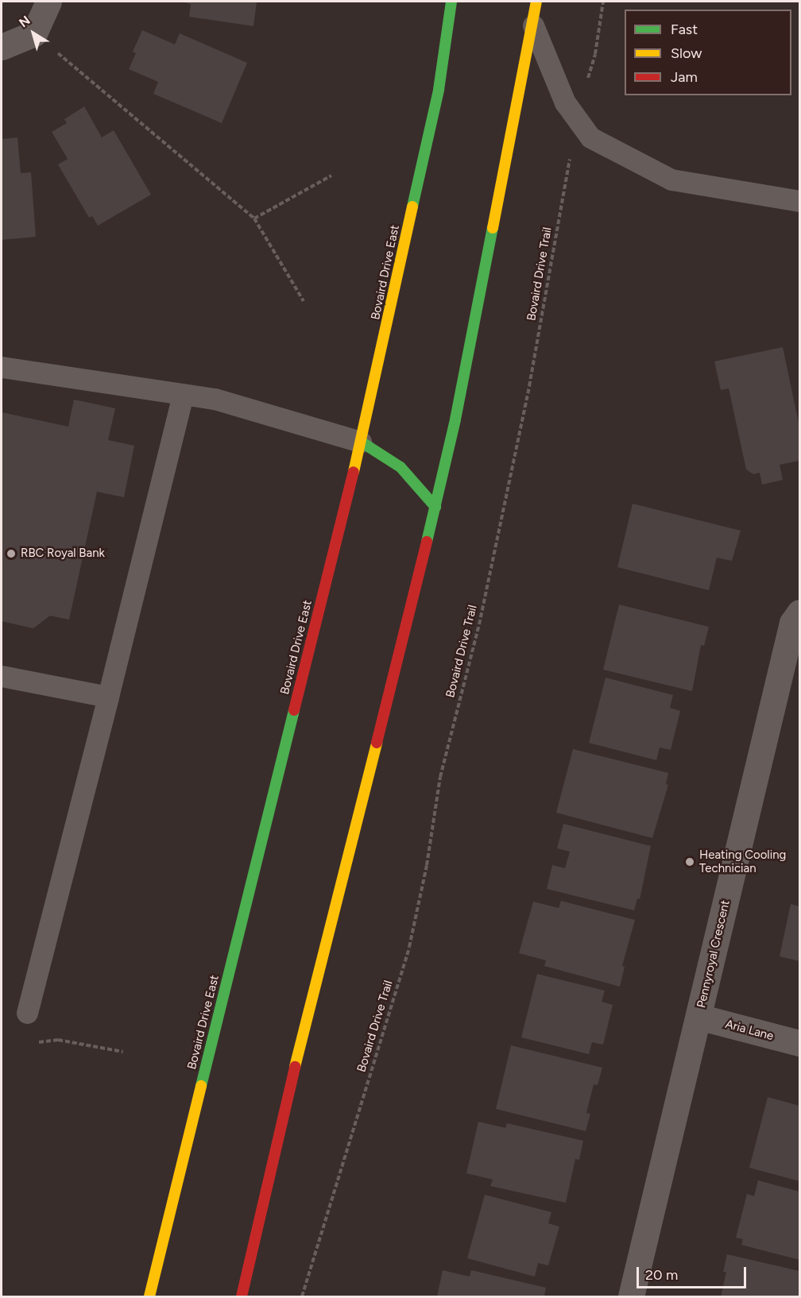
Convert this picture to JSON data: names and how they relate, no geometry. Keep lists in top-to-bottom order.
{
  "streets": {
    "main road": ["Bovaird Drive East"],
    "street": ["Pennyroyal Crescent", "Aria Lane"],
    "path": ["Bovaird Drive Trail"]
  },
  "crossings": [
    ["Pennyroyal Crescent", "Aria Lane"]
  ],
  "places": ["RBC Royal Bank", "Heating Cooling Technician"],
  "legend": ["Fast", "Slow", "Jam"],
  "scale_bar": "20 m",
  "north": "top left"
}
